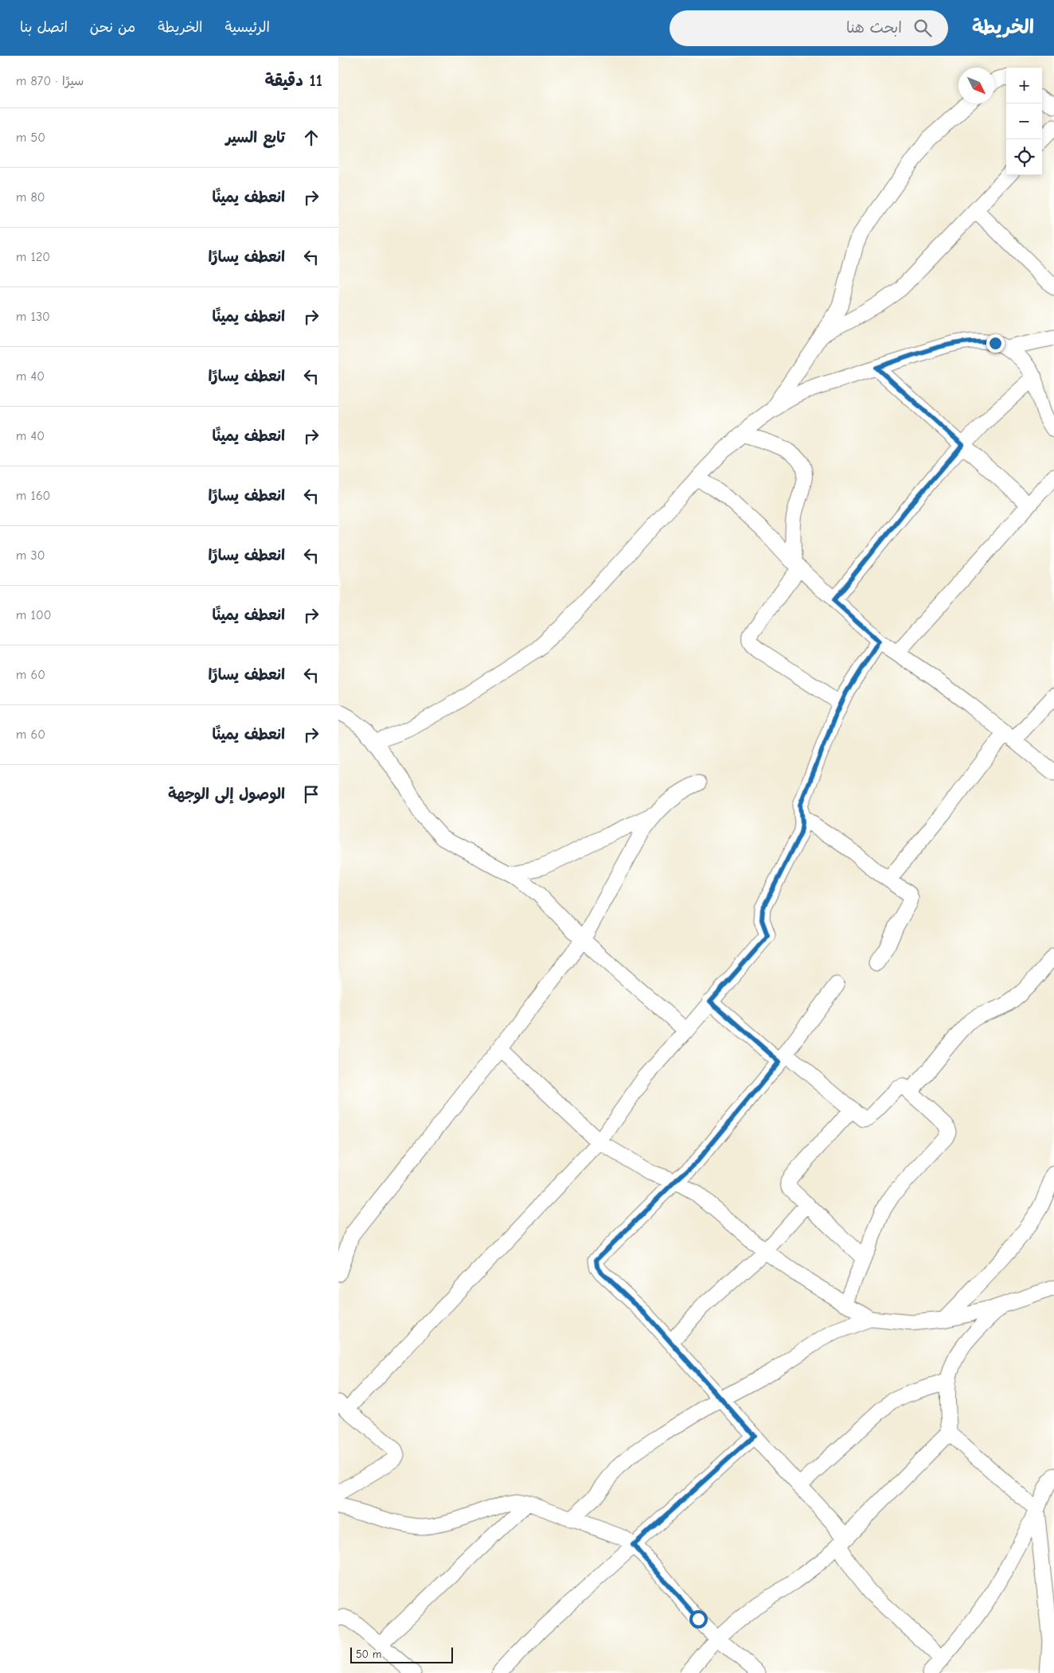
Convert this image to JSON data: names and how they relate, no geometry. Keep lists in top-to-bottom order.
{
  "scale_bar": "50 m",
  "north": "bottom right",
  "page": {
    "header": "الخريطة",
    "search": "ابحث هنا",
    "nav": [
      "الرئيسية",
      "الخريطة",
      "من نحن",
      "اتصل بنا"
    ],
    "heading": ["11 دقيقة", "سيرًا · 870 m"],
    "map_buttons": ["+", "−"],
    "list": [
      ["تابع السير", "50 m"],
      ["انعطف يمينًا", "80 m"],
      ["انعطف يسارًا", "120 m"],
      ["انعطف يمينًا", "130 m"],
      ["انعطف يسارًا", "40 m"],
      ["انعطف يمينًا", "40 m"],
      ["انعطف يسارًا", "160 m"],
      ["انعطف يسارًا", "30 m"],
      ["انعطف يمينًا", "100 m"],
      ["انعطف يسارًا", "60 m"],
      ["انعطف يمينًا", "60 m"],
      "الوصول إلى الوجهة"
    ],
    "scale": "50 m"
  }
}
